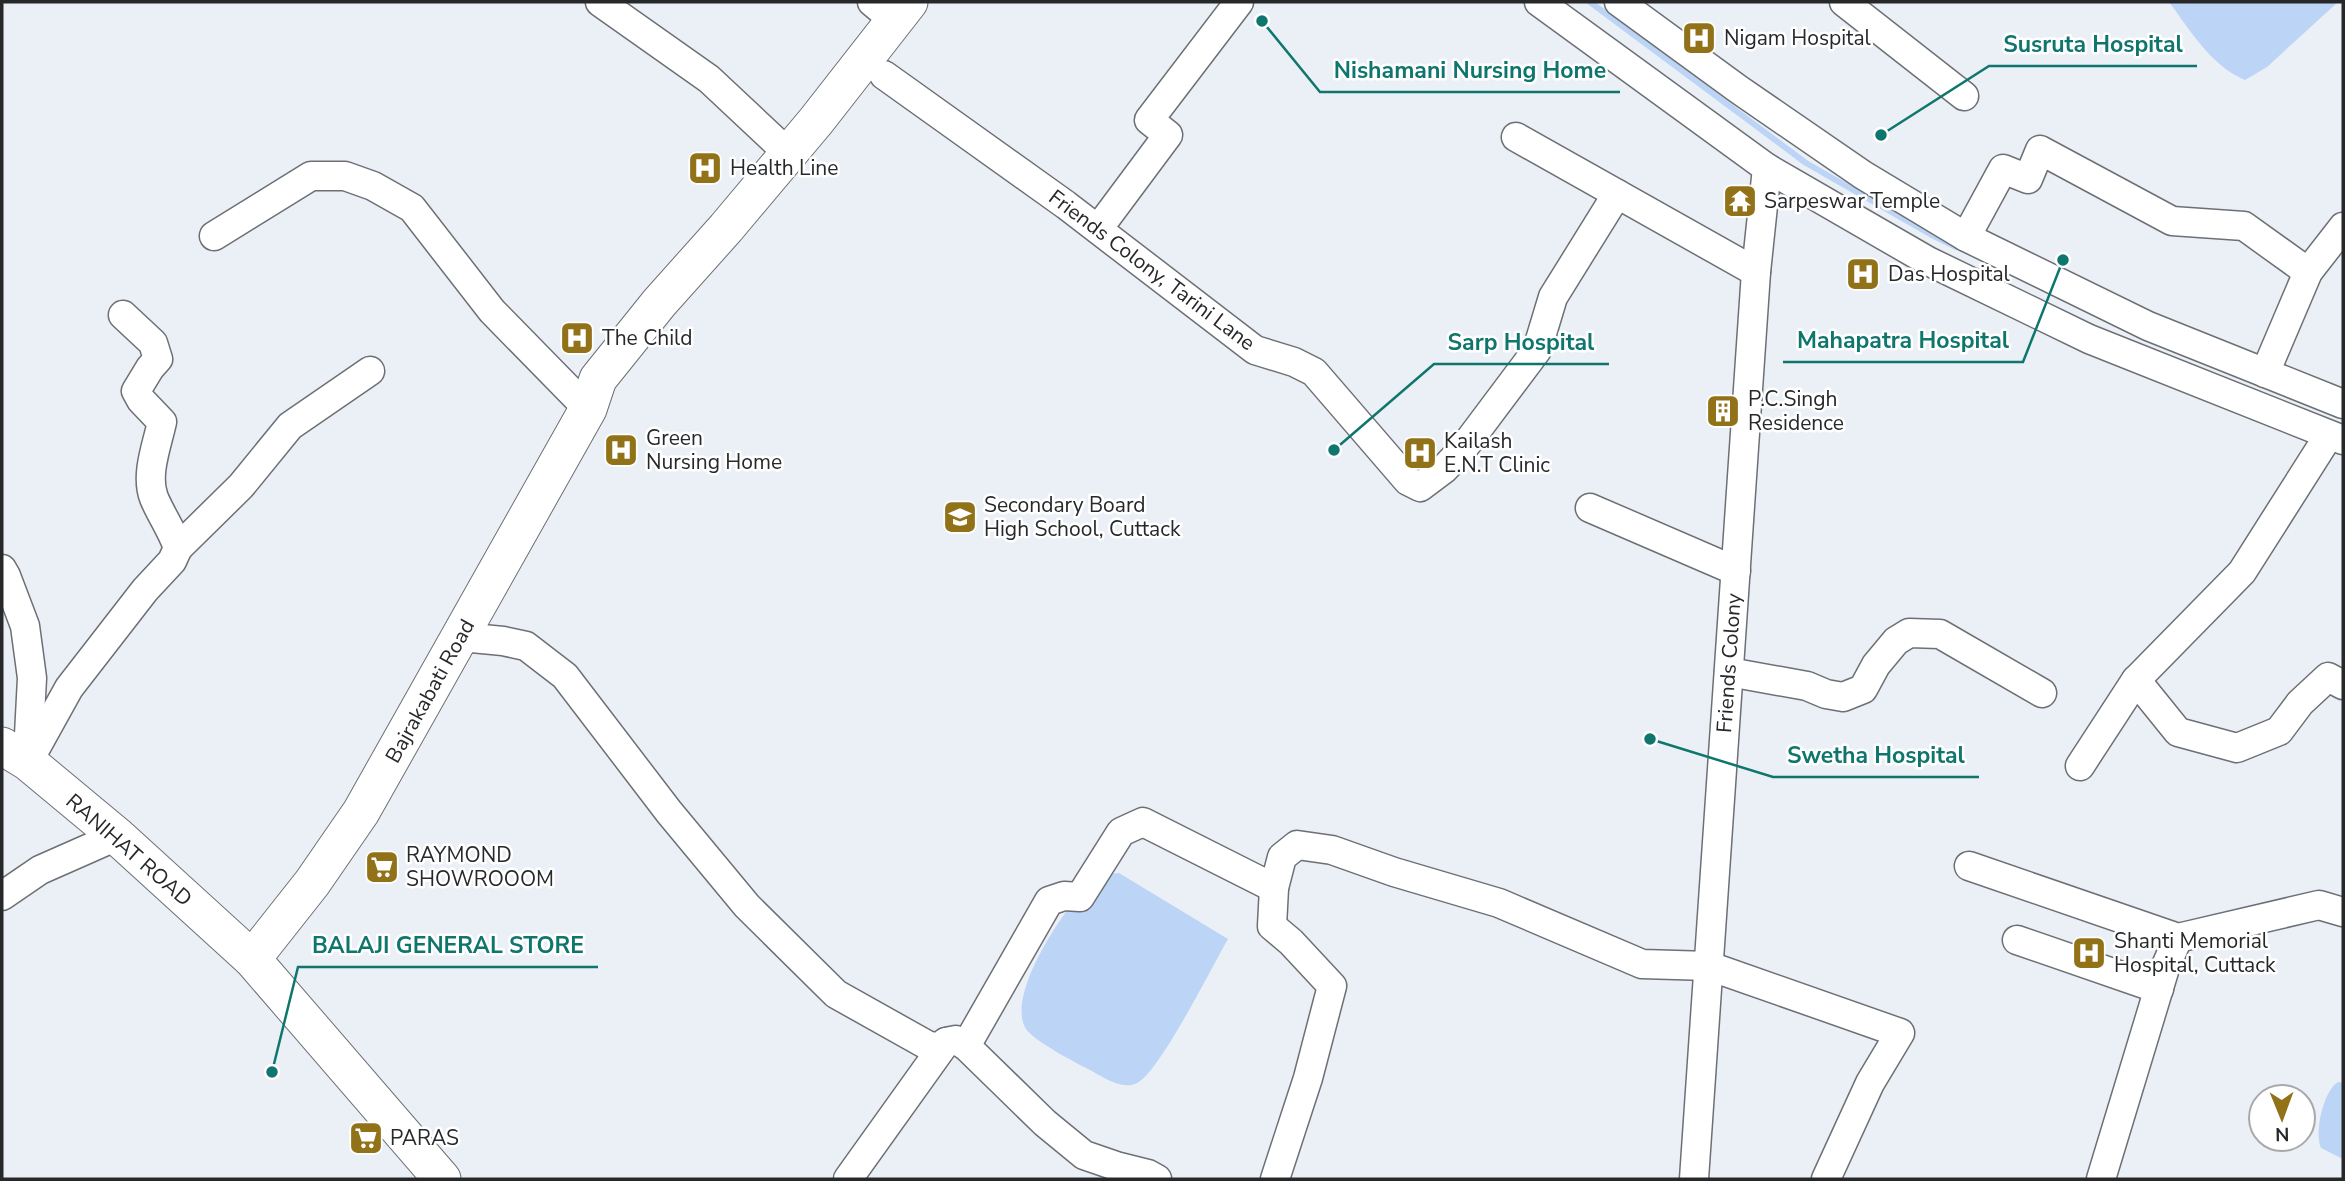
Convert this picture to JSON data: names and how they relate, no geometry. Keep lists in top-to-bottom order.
{
  "streets": {
    "main road": ["Bajrakabati Road", "RANIHAT ROAD"],
    "street": ["Friends Colony, Tarini Lane", "Friends Colony"]
  },
  "crossings": [
    ["Friends Colony, Tarini Lane", "Bajrakabati Road"],
    ["Bajrakabati Road", "RANIHAT ROAD"]
  ],
  "places": {
    "other": [
      "Nishamani Nursing Home",
      "Susruta Hospital",
      "Mahapatra Hospital",
      "Sarp Hospital",
      "Swetha Hospital",
      "BALAJI GENERAL STORE"
    ],
    "hospital": [
      "Nigam Hospital",
      "Health Line",
      "Das Hospital",
      "The Child",
      "Green Nursing Home",
      "Kailash E.N.T Clinic",
      "Shanti Memorial Hospital, Cuttack"
    ],
    "temple": ["Sarpeswar Temple"],
    "building": ["P.C.Singh Residence"],
    "school or university": ["Secondary Board High School, Cuttack"],
    "supermarket": ["RAYMOND SHOWROOOM", "PARAS"]
  },
  "north": "bottom"
}
